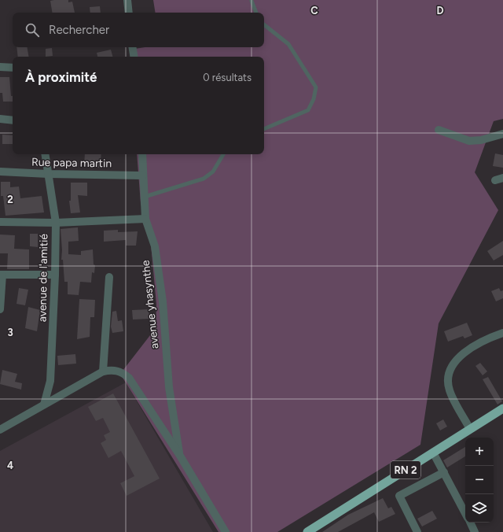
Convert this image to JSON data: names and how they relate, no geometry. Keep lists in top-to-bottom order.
{
  "streets": {
    "highway": ["RN 2"],
    "street": ["Rue papa martin", "avenue de l'amitié", "avenue yhasynthe"]
  },
  "crossings": [
    ["Rue papa martin", "avenue de l'amitié"],
    ["Rue papa martin", "avenue yhasynthe"]
  ],
  "page": {
    "search": "Rechercher",
    "heading": ["À proximité", "0 résultats"],
    "map_buttons": ["+", "−"]
  },
  "grid": {
    "columns": ["C", "D"],
    "rows": ["2", "3", "4"]
  }
}
